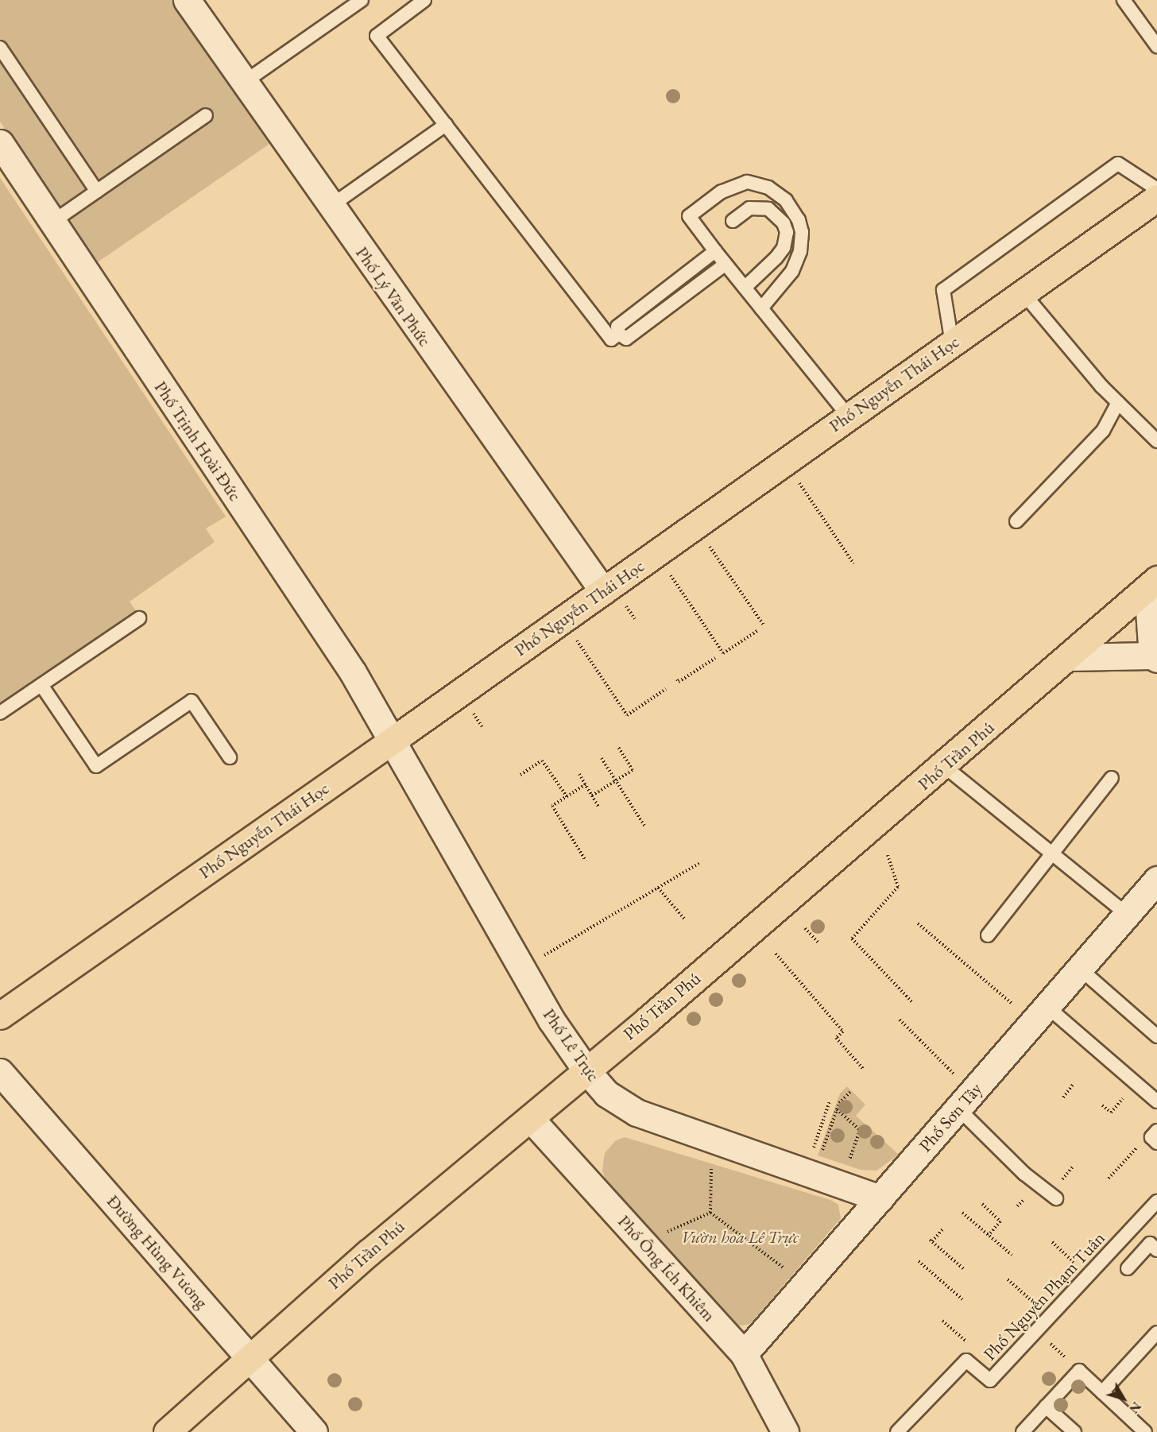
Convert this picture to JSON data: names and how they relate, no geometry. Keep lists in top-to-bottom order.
{
  "streets": {
    "main road": ["Phố Nguyễn Thái Học", "Phố Trần Phú"],
    "street": [
      "Phố Lý Văn Phức",
      "Phố Trịnh Hoài Đức",
      "Phố Lê Trực",
      "Phố Sơn Tây",
      "Đường Hùng Vương",
      "Phố Ông Ích Khiêm"
    ],
    "lane": ["Phố Nguyễn Phạm Tuân"]
  },
  "crossings": [
    ["Phố Lý Văn Phức", "Phố Nguyễn Thái Học"],
    ["Phố Nguyễn Thái Học", "Phố Trịnh Hoài Đức"],
    ["Phố Nguyễn Thái Học", "Phố Lê Trực"],
    ["Phố Trịnh Hoài Đức", "Phố Lê Trực"],
    ["Phố Trần Phú", "Phố Lê Trực"],
    ["Phố Trần Phú", "Đường Hùng Vương"],
    ["Phố Trần Phú", "Phố Ông Ích Khiêm"],
    ["Phố Lê Trực", "Phố Sơn Tây"],
    ["Phố Sơn Tây", "Phố Ông Ích Khiêm"]
  ],
  "parks": ["Vườn hoa Lê Trực"],
  "north": "bottom right"
}
